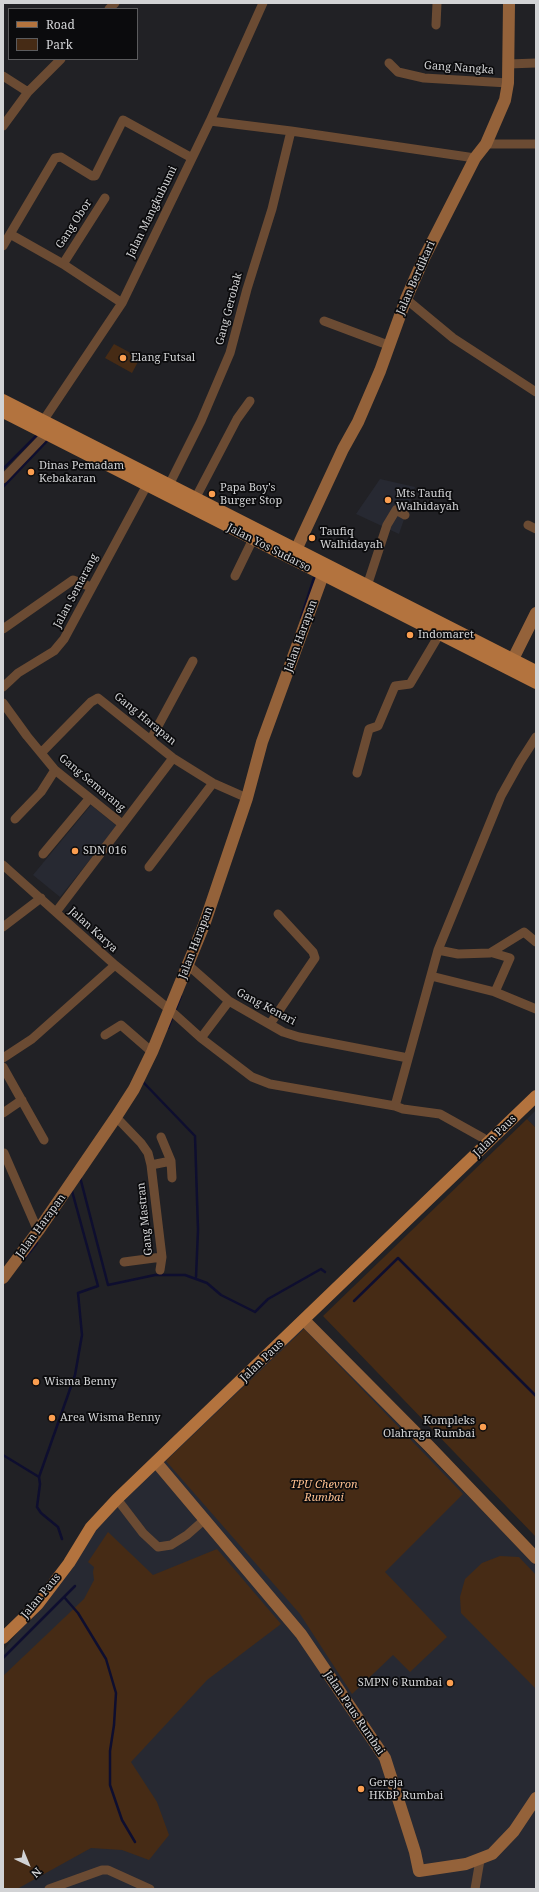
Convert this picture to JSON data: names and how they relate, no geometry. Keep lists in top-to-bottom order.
{
  "streets": {
    "main road": ["Jalan Yos Sudarso", "Jalan Paus"],
    "street": [
      "Gang Nangka",
      "Jalan Mangkubumi",
      "Gang Obor",
      "Jalan Berdikari",
      "Gang Gerobak",
      "Jalan Semarang",
      "Jalan Harapan",
      "Gang Harapan",
      "Gang Semarang",
      "Jalan Karya",
      "Gang Kenari",
      "Gang Mastran",
      "Jalan Paus Rumbai"
    ]
  },
  "crossings": [
    ["Gang Nangka", "Jalan Berdikari"],
    ["Jalan Mangkubumi", "Jalan Yos Sudarso"],
    ["Jalan Berdikari", "Jalan Yos Sudarso"],
    ["Gang Gerobak", "Jalan Yos Sudarso"],
    ["Jalan Yos Sudarso", "Jalan Semarang"],
    ["Jalan Yos Sudarso", "Jalan Harapan"],
    ["Jalan Harapan", "Gang Harapan"],
    ["Jalan Harapan", "Jalan Karya"],
    ["Jalan Harapan", "Gang Kenari"],
    ["Jalan Harapan", "Gang Mastran"],
    ["Gang Harapan", "Gang Semarang"],
    ["Gang Semarang", "Jalan Karya"],
    ["Jalan Karya", "Jalan Paus"],
    ["Jalan Paus", "Jalan Paus Rumbai"]
  ],
  "parks": ["TPU Chevron Rumbai"],
  "places": [
    "Elang Futsal",
    "Dinas Pemadam Kebakaran",
    "Papa Boy's Burger Stop",
    "Mts Taufiq Walhidayah",
    "Taufiq Walhidayah",
    "Indomaret",
    "SDN 016",
    "Wisma Benny",
    "Area Wisma Benny",
    "Kompleks Olahraga Rumbai",
    "SMPN 6 Rumbai",
    "Gereja HKBP Rumbai"
  ],
  "legend": ["Road", "Park"],
  "north": "bottom right"
}
